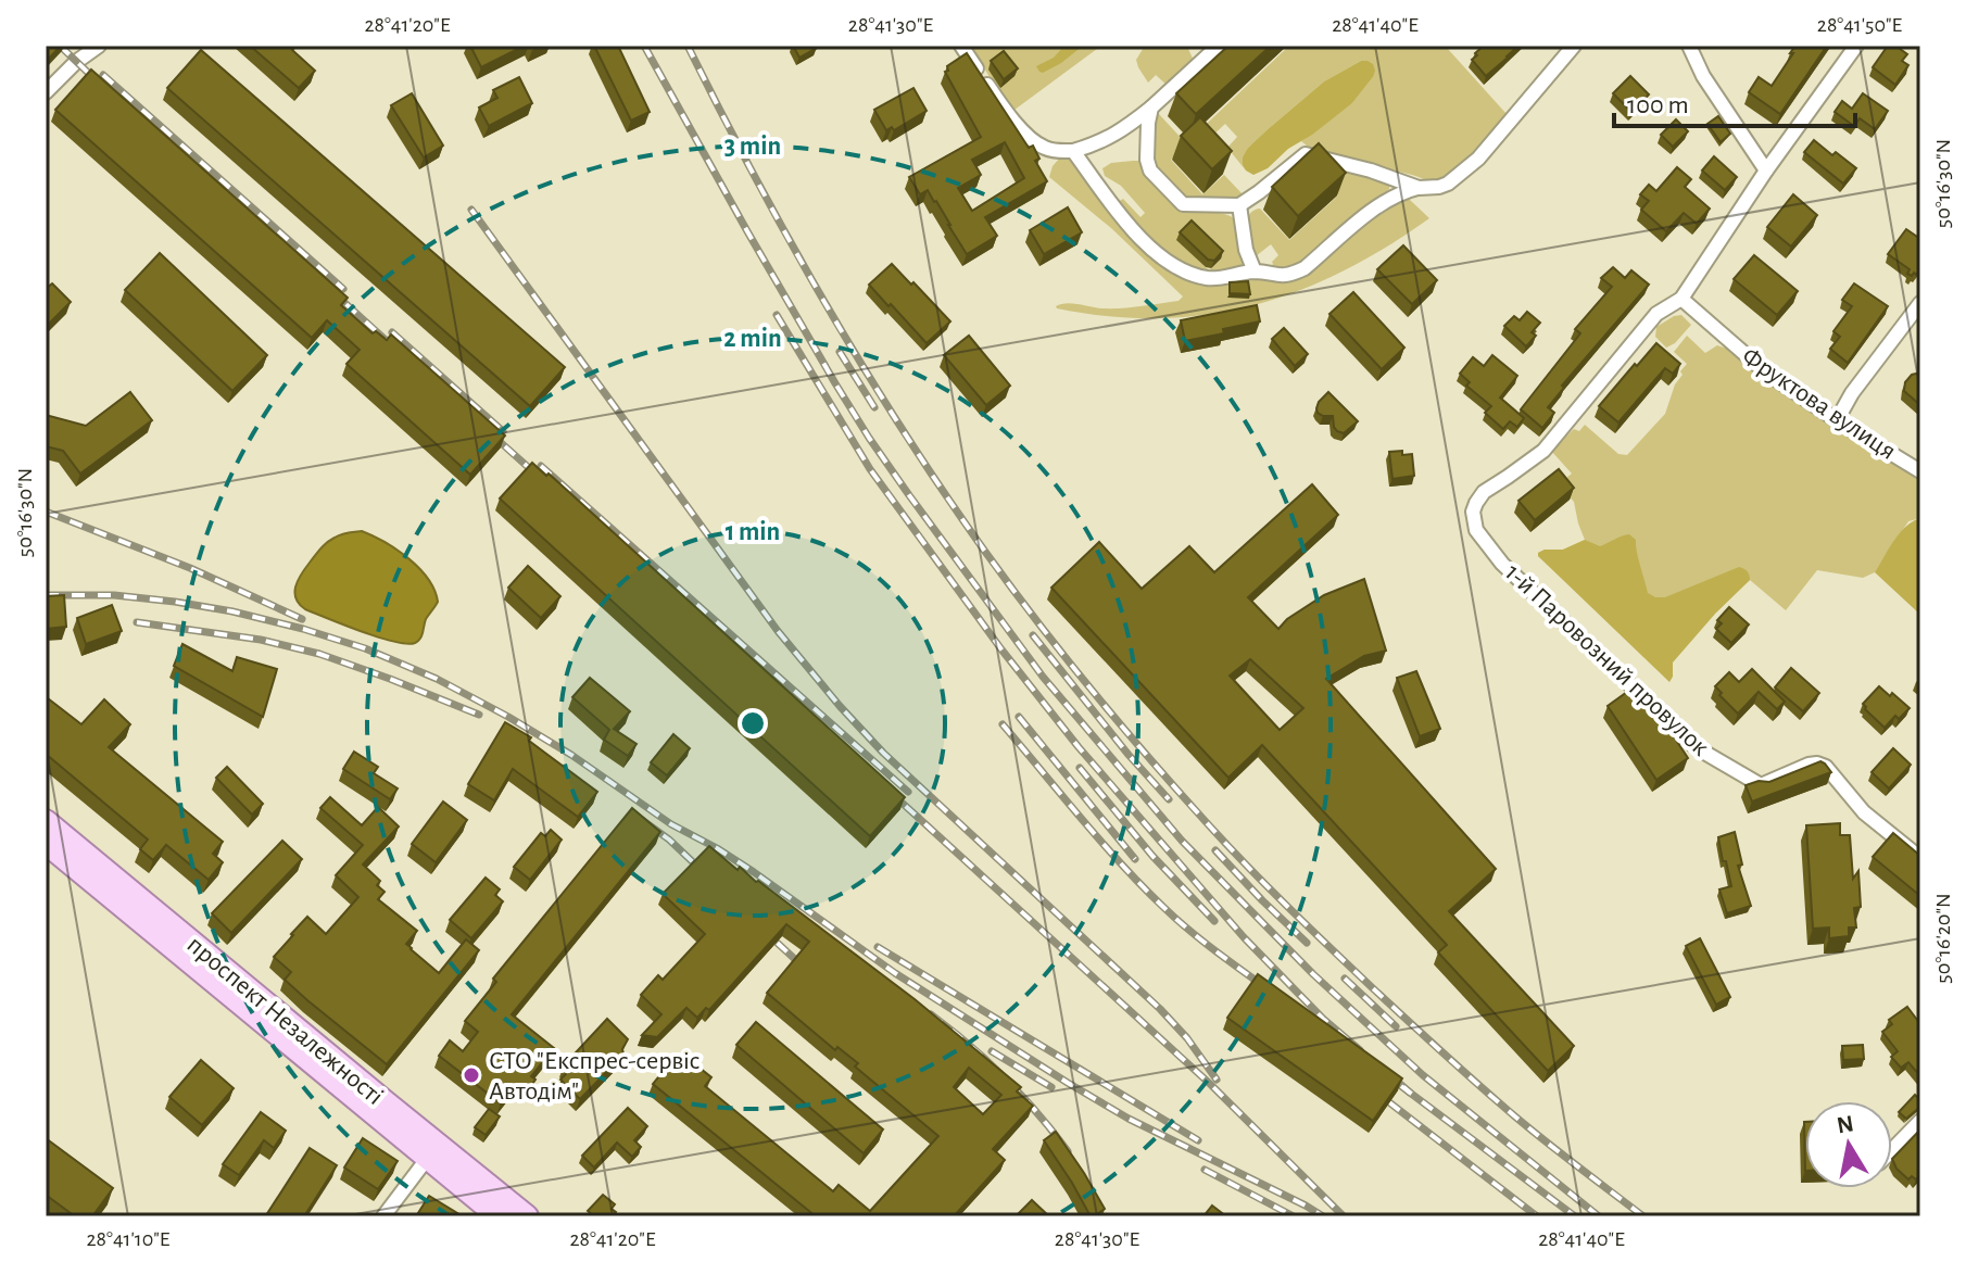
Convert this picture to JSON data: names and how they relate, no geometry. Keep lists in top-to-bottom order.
{
  "streets": {
    "main road": ["проспект Незалежності"],
    "street": ["Фруктова вулиця", "1-й Паровозний провулок"]
  },
  "crossings": [
    ["Фруктова вулиця", "1-й Паровозний провулок"]
  ],
  "places": ["СТО \"Експрес-сервіс Автодім\""],
  "scale_bar": "100 m",
  "north": "top",
  "coordinates": [
    "28°41'20\"E",
    "28°41'30\"E",
    "28°41'40\"E",
    "28°41'50\"E",
    "50°16'30\"N",
    "50°16'20\"N",
    "28°41'10\"E"
  ],
  "rings": ["3 min", "2 min", "1 min"]
}
